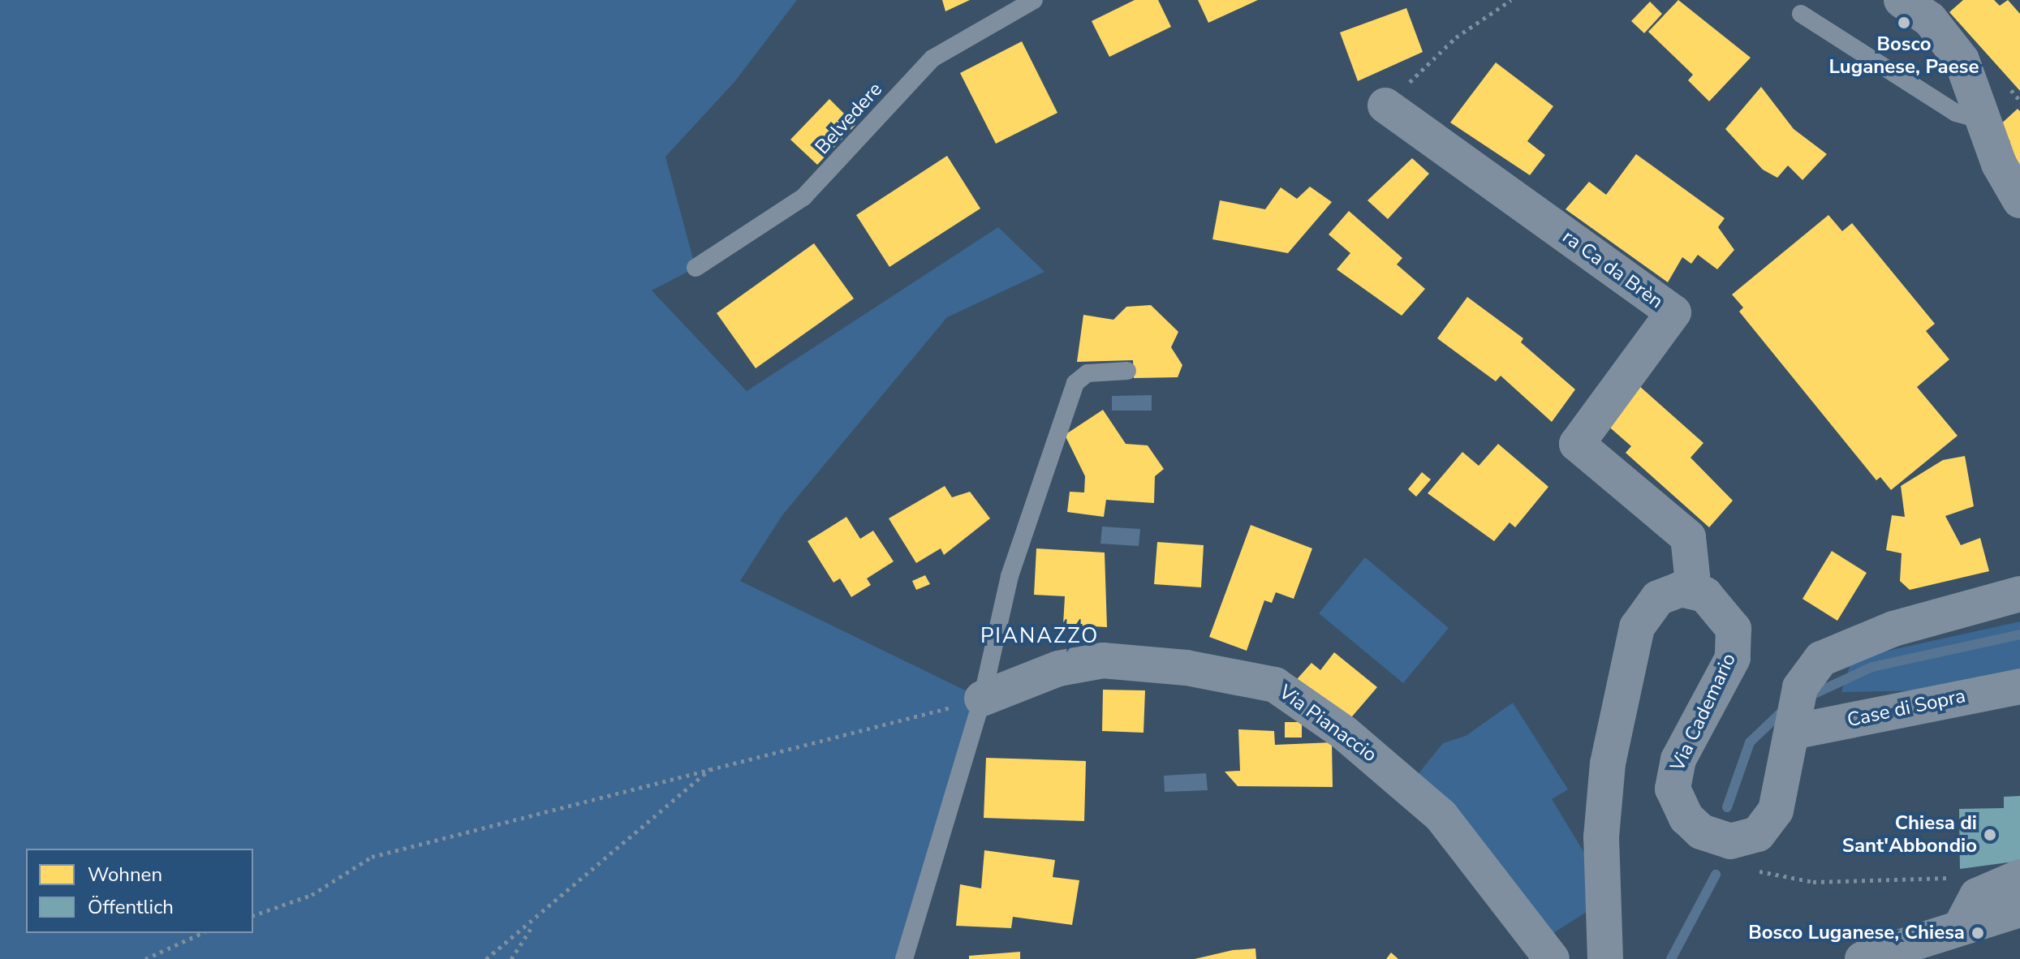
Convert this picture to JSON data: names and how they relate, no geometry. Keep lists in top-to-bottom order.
{
  "streets": {
    "street": [
      "ra Ca da Brèn",
      "Case di Sopra",
      "Via Cademario",
      "Via Pianaccio"
    ],
    "lane": ["Belvedere"]
  },
  "crossings": [
    ["ra Ca da Brèn", "Via Cademario"],
    ["Case di Sopra", "Via Cademario"]
  ],
  "districts": ["PIANAZZO"],
  "places": ["Bosco Luganese, Paese", "Chiesa di Sant'Abbondio", "Bosco Luganese, Chiesa"],
  "legend": ["Wohnen", "Öffentlich"]
}
